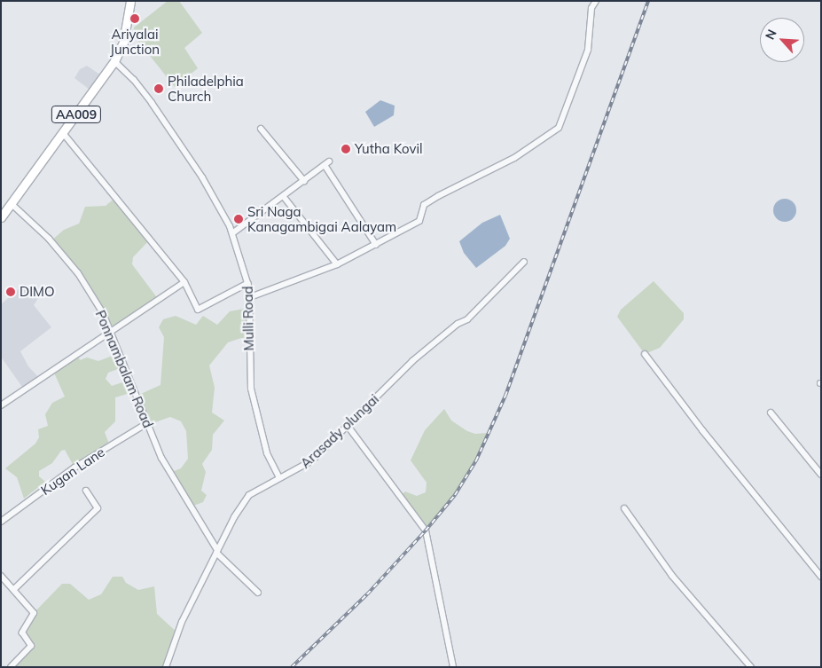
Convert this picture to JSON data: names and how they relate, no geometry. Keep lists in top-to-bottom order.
{
  "streets": {
    "highway": ["AA009"],
    "street": [
      "Mulli Road",
      "Ponnambalam Road",
      "Arasady olungai",
      "Kugan Lane"
    ]
  },
  "crossings": [
    ["AA009", "Mulli Road"],
    ["AA009", "Ponnambalam Road"],
    ["Mulli Road", "Arasady olungai"],
    ["Ponnambalam Road", "Arasady olungai"],
    ["Ponnambalam Road", "Kugan Lane"]
  ],
  "places": [
    "Ariyalai Junction",
    "Philadelphia Church",
    "Yutha Kovil",
    "Sri Naga Kanagambigai Aalayam",
    "DIMO"
  ],
  "north": "top left"
}
